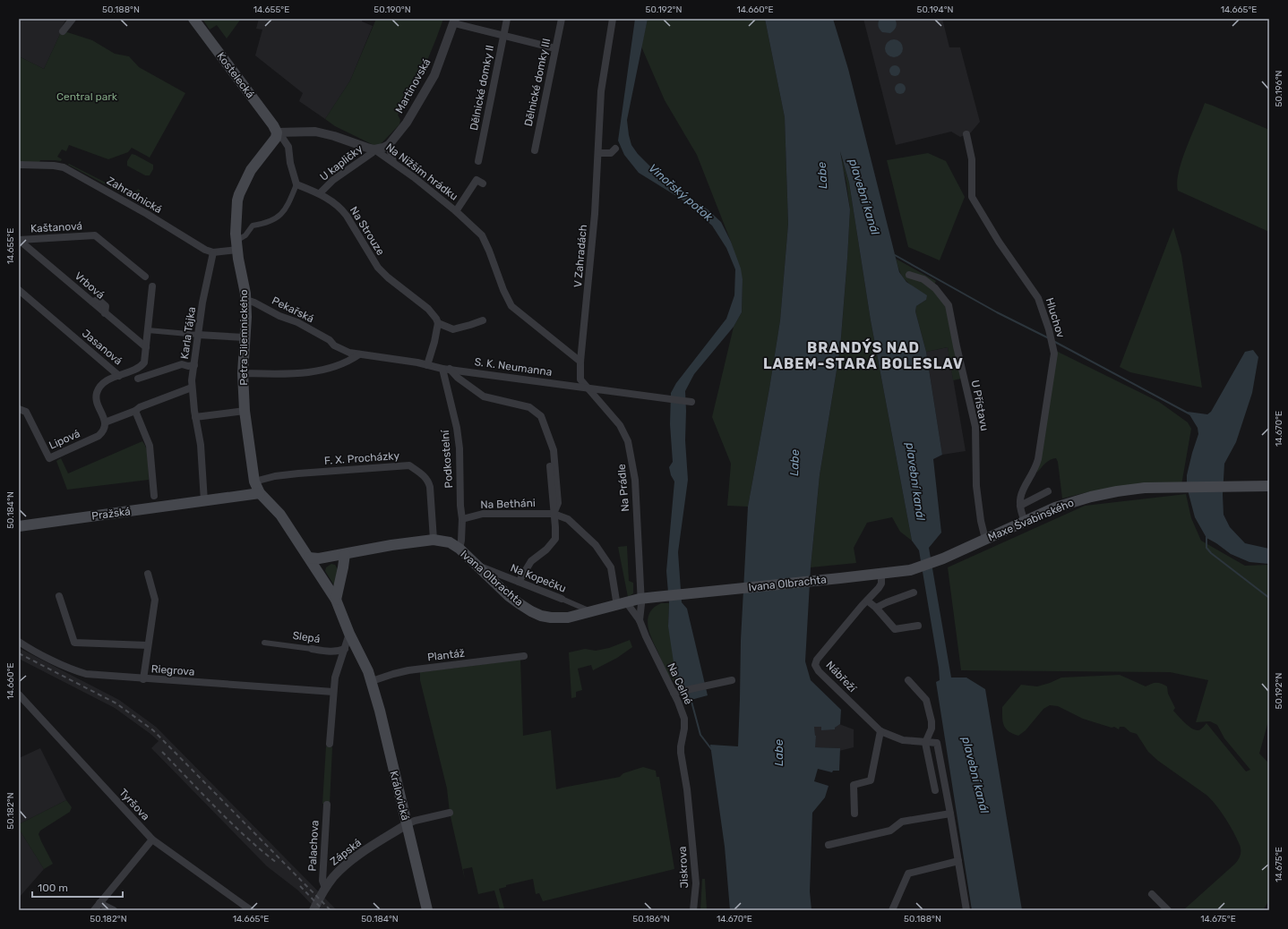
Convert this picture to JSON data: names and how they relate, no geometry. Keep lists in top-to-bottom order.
{
  "streets": {
    "main road": [
      "Kostelecká",
      "Petra Jilemnického",
      "Pražská",
      "Maxe Švabinského",
      "Ivana Olbrachta",
      "Královická"
    ],
    "street": [
      "Dělnické domky III",
      "Martinovská",
      "Dělnické domky II",
      "U kapličky",
      "Na Nižším hrádku",
      "Zahradnická",
      "Kaštanová",
      "Na Strouze",
      "V Zahradách",
      "Vrbová",
      "Pekařská",
      "Hluchov",
      "Karla Tájka",
      "Jasanová",
      "S. K. Neumanna",
      "U Přístavu",
      "Lipová",
      "F. X. Procházky",
      "Podkostelní",
      "Na Prádle",
      "Na Betháni",
      "Na Kopečku",
      "Slepá",
      "Plantáž",
      "Riegrova",
      "Nábřeží",
      "Na Celné",
      "Tyršova",
      "Palachova",
      "Zápská",
      "Jiskrova"
    ]
  },
  "crossings": [
    ["Kostelecká", "Petra Jilemnického"],
    ["U kapličky", "Na Nižším hrádku"],
    ["U kapličky", "Na Strouze"],
    ["Na Nižším hrádku", "V Zahradách"],
    ["Zahradnická", "Karla Tájka"],
    ["Kaštanová", "Vrbová"],
    ["Pekařská", "Petra Jilemnického"],
    ["Pekařská", "S. K. Neumanna"],
    ["Hluchov", "Maxe Švabinského"],
    ["Karla Tájka", "Pražská"],
    ["Petra Jilemnického", "F. X. Procházky"],
    ["Petra Jilemnického", "Pražská"],
    ["Jasanová", "Lipová"],
    ["S. K. Neumanna", "Podkostelní"],
    ["S. K. Neumanna", "Na Prádle"],
    ["U Přístavu", "Maxe Švabinského"],
    ["F. X. Procházky", "Ivana Olbrachta"],
    ["Podkostelní", "Na Betháni"],
    ["Podkostelní", "Ivana Olbrachta"],
    ["Na Prádle", "Ivana Olbrachta"],
    ["Na Prádle", "Na Celné"],
    ["Maxe Švabinského", "Ivana Olbrachta"],
    ["Maxe Švabinského", "Nábřeží"],
    ["Ivana Olbrachta", "Na Kopečku"],
    ["Ivana Olbrachta", "Na Celné"],
    ["Ivana Olbrachta", "Královická"],
    ["Plantáž", "Královická"],
    ["Na Celné", "Jiskrova"],
    ["Královická", "Zápská"],
    ["Palachova", "Zápská"]
  ],
  "districts": ["BRANDÝS NAD LABEM-STARÁ BOLESLAV"],
  "water": ["Labe", "Vinořský potok", "plavební kanál"],
  "parks": ["Central park"],
  "scale_bar": "100 m",
  "coordinates": [
    "50.188°N",
    "14.655°E",
    "50.190°N",
    "50.192°N",
    "14.660°E",
    "50.194°N",
    "14.665°E",
    "50.196°N",
    "14.670°E",
    "50.184°N",
    "50.182°N",
    "14.675°E",
    "50.186°N"
  ]
}
